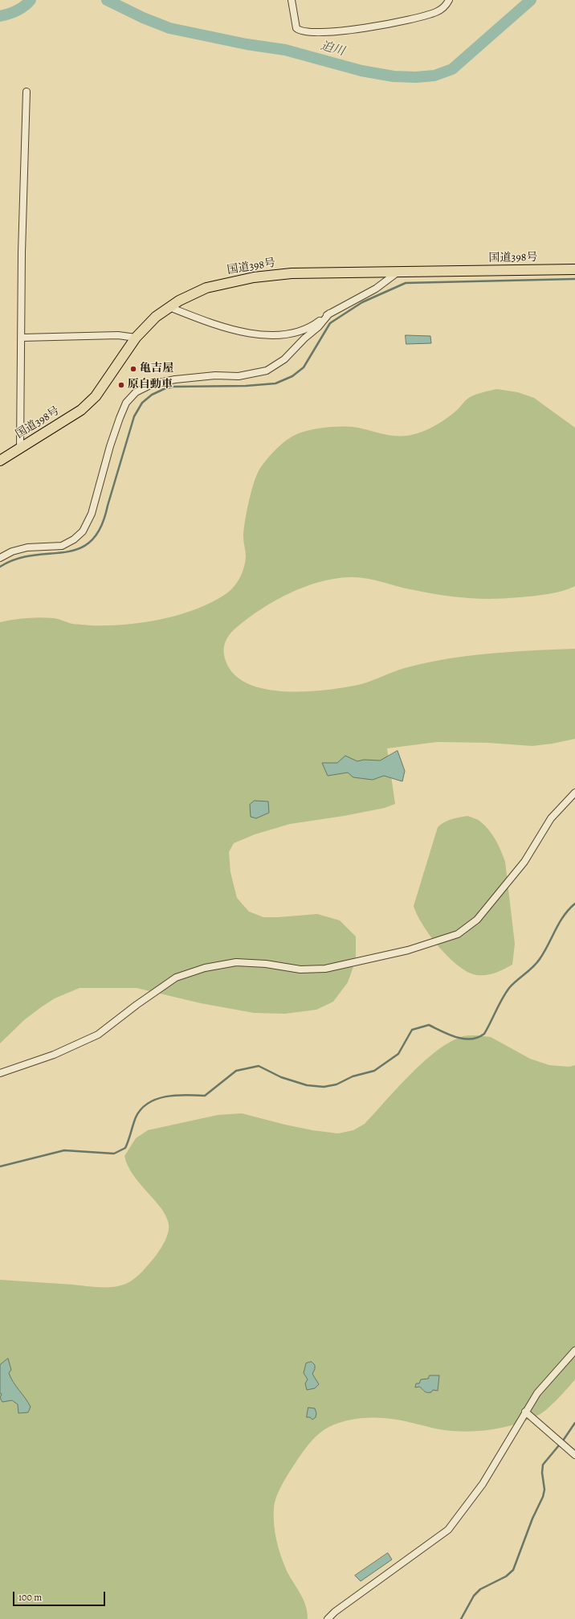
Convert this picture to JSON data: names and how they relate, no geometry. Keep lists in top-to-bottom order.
{
  "streets": {
    "highway": ["国道398号"]
  },
  "water": ["迫川"],
  "places": ["亀吉屋", "原自動車"],
  "scale_bar": "100 m"
}
